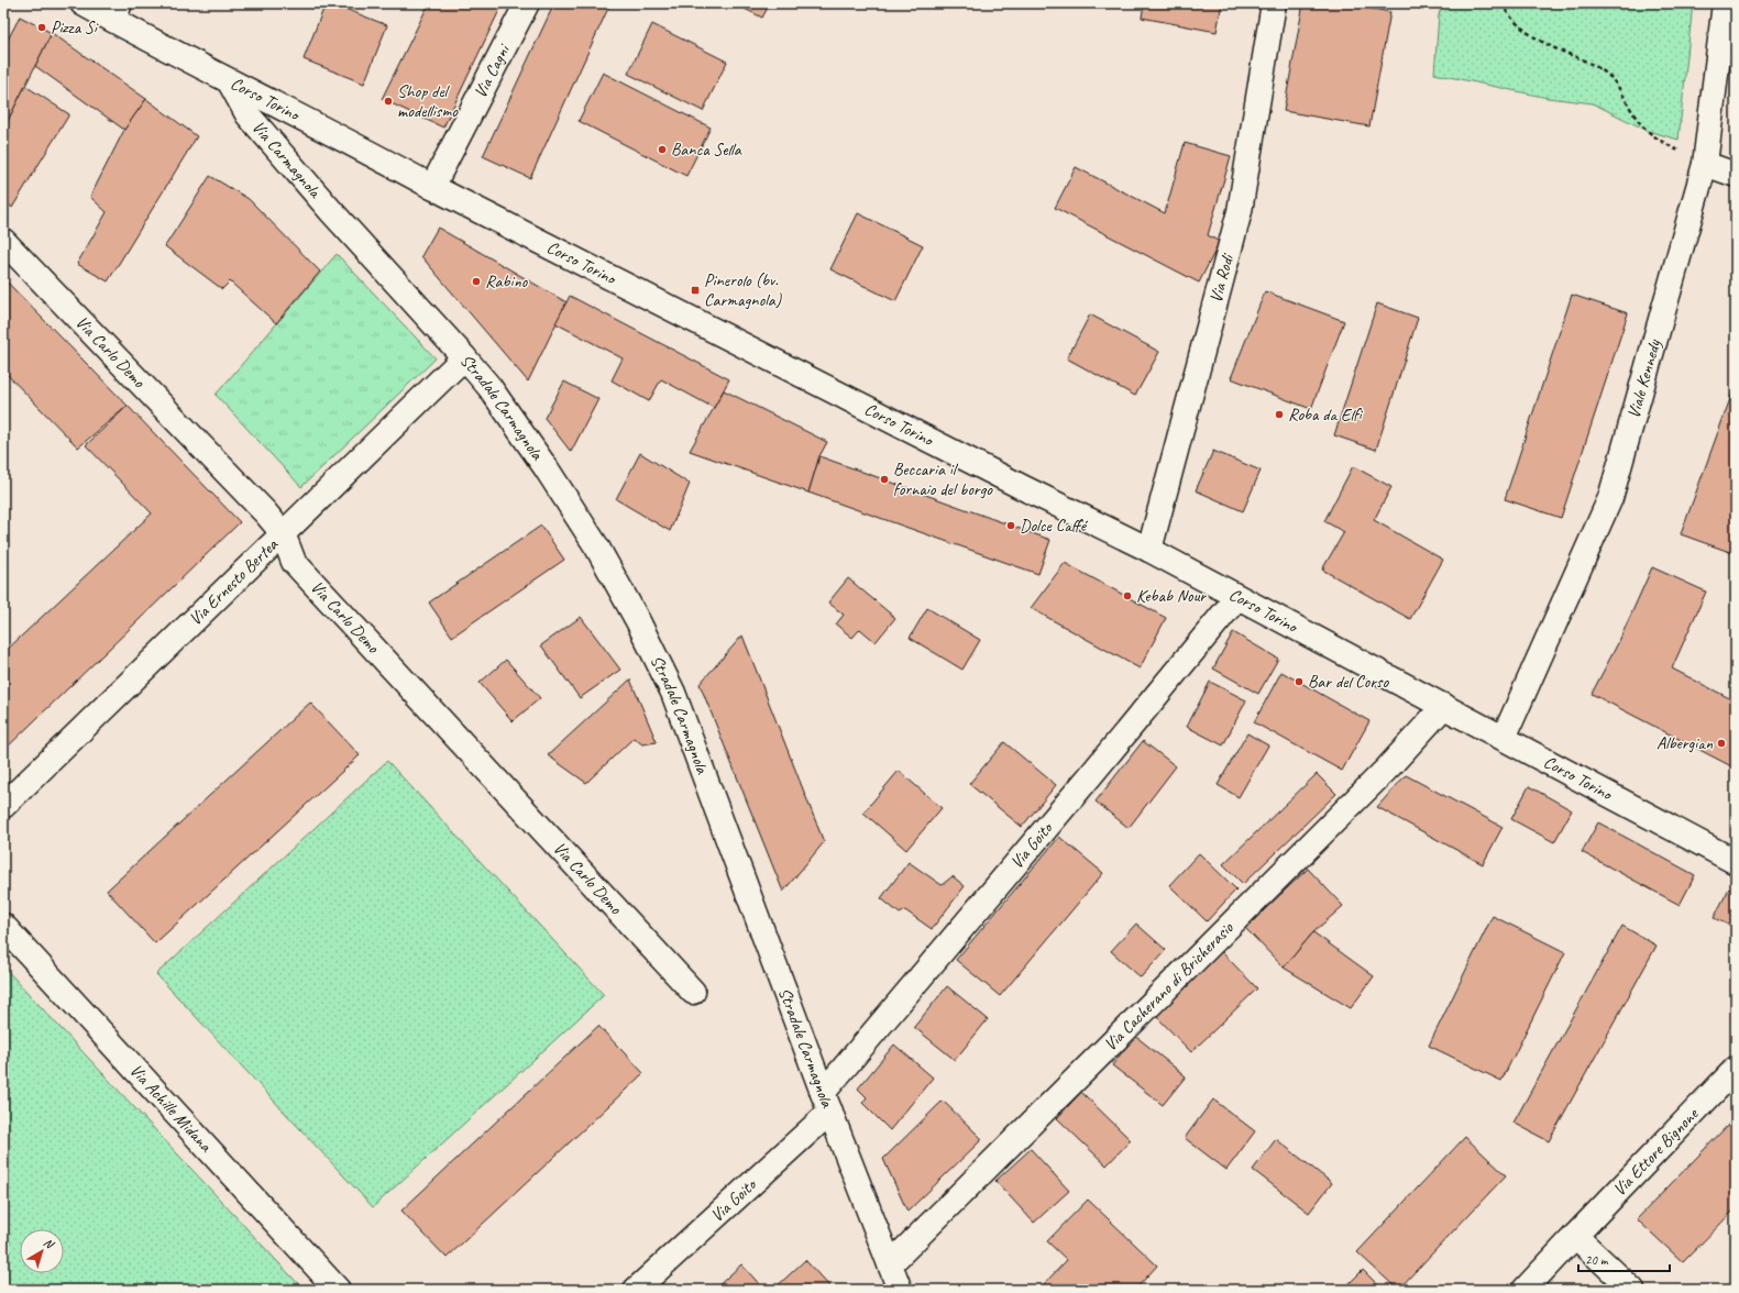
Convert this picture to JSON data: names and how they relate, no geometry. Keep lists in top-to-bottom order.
{
  "streets": {
    "street": [
      "Via Cagni",
      "Corso Torino",
      "Via Carmagnola",
      "Via Rodi",
      "Via Carlo Demo",
      "Viale Kennedy",
      "Stradale Carmagnola",
      "Via Ernesto Bertea",
      "Via Goito",
      "Via Cacherano di Bricherasio",
      "Via Achille Midana",
      "Via Ettore Bignone"
    ]
  },
  "crossings": [
    ["Via Cagni", "Corso Torino"],
    ["Corso Torino", "Via Carmagnola"],
    ["Corso Torino", "Via Rodi"],
    ["Corso Torino", "Viale Kennedy"],
    ["Corso Torino", "Via Goito"],
    ["Corso Torino", "Via Cacherano di Bricherasio"],
    ["Via Carmagnola", "Stradale Carmagnola"],
    ["Via Carlo Demo", "Via Ernesto Bertea"],
    ["Stradale Carmagnola", "Via Ernesto Bertea"],
    ["Stradale Carmagnola", "Via Goito"],
    ["Stradale Carmagnola", "Via Cacherano di Bricherasio"]
  ],
  "places": {
    "other": [
      "Pizza Si",
      "Shop del modellismo",
      "Banca Sella",
      "Rabino",
      "Roba da Elfi",
      "Beccaria il fornaio del borgo",
      "Dolce Caffé",
      "Kebab Nour",
      "Bar del Corso",
      "Albergian"
    ],
    "transit": ["Pinerolo (bv. Carmagnola)"]
  },
  "scale_bar": "20 m",
  "north": "top right"
}
